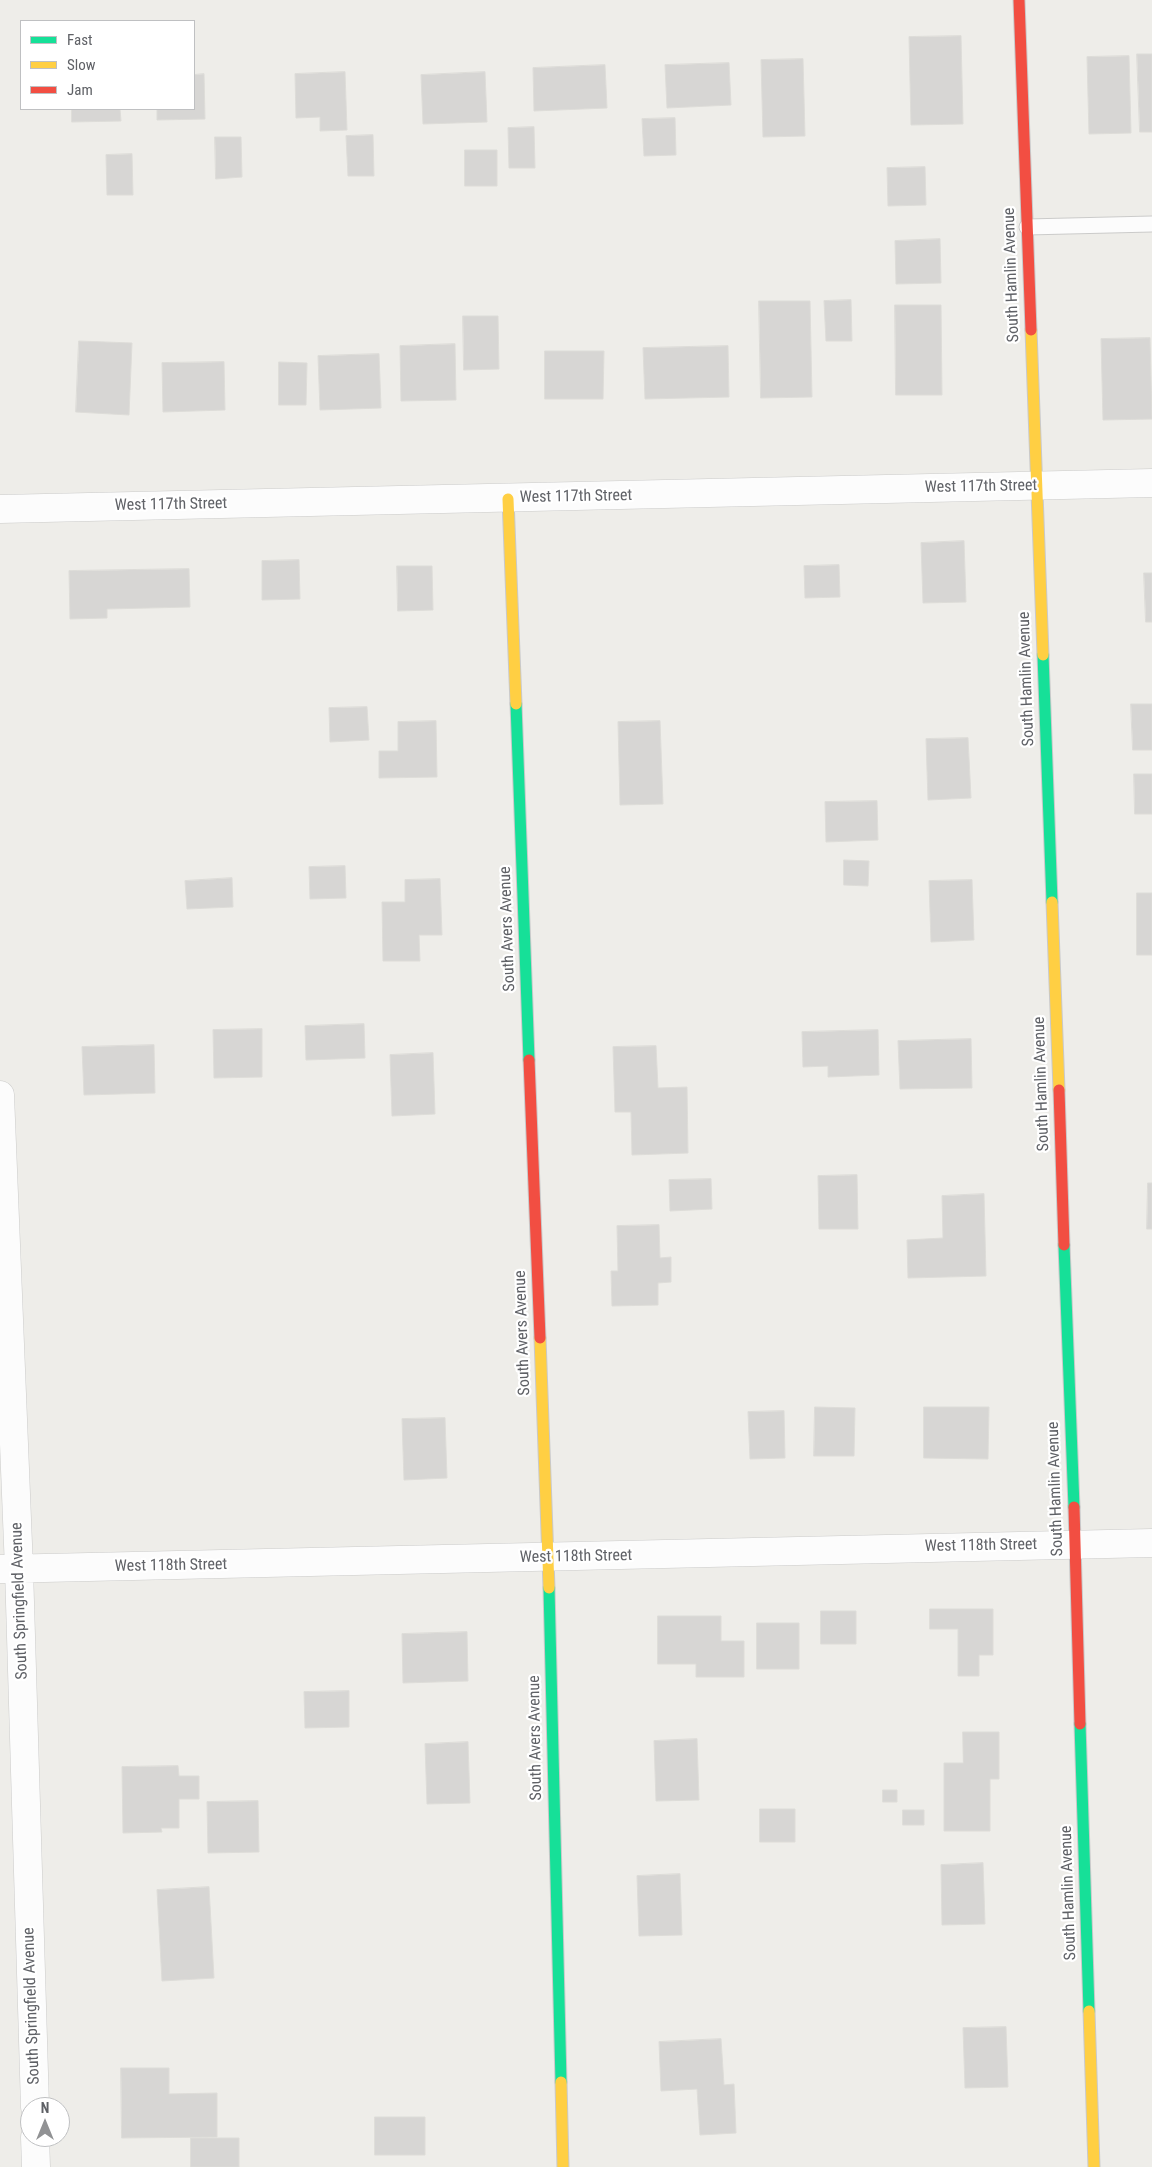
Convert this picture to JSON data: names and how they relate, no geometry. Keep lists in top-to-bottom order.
{
  "streets": {
    "street": [
      "South Hamlin Avenue",
      "West 117th Street",
      "South Avers Avenue",
      "West 118th Street",
      "South Springfield Avenue"
    ]
  },
  "crossings": [
    ["South Hamlin Avenue", "West 117th Street"],
    ["South Hamlin Avenue", "West 118th Street"],
    ["West 117th Street", "South Avers Avenue"],
    ["South Avers Avenue", "West 118th Street"],
    ["West 118th Street", "South Springfield Avenue"]
  ],
  "legend": ["Fast", "Slow", "Jam"],
  "north": "top"
}
